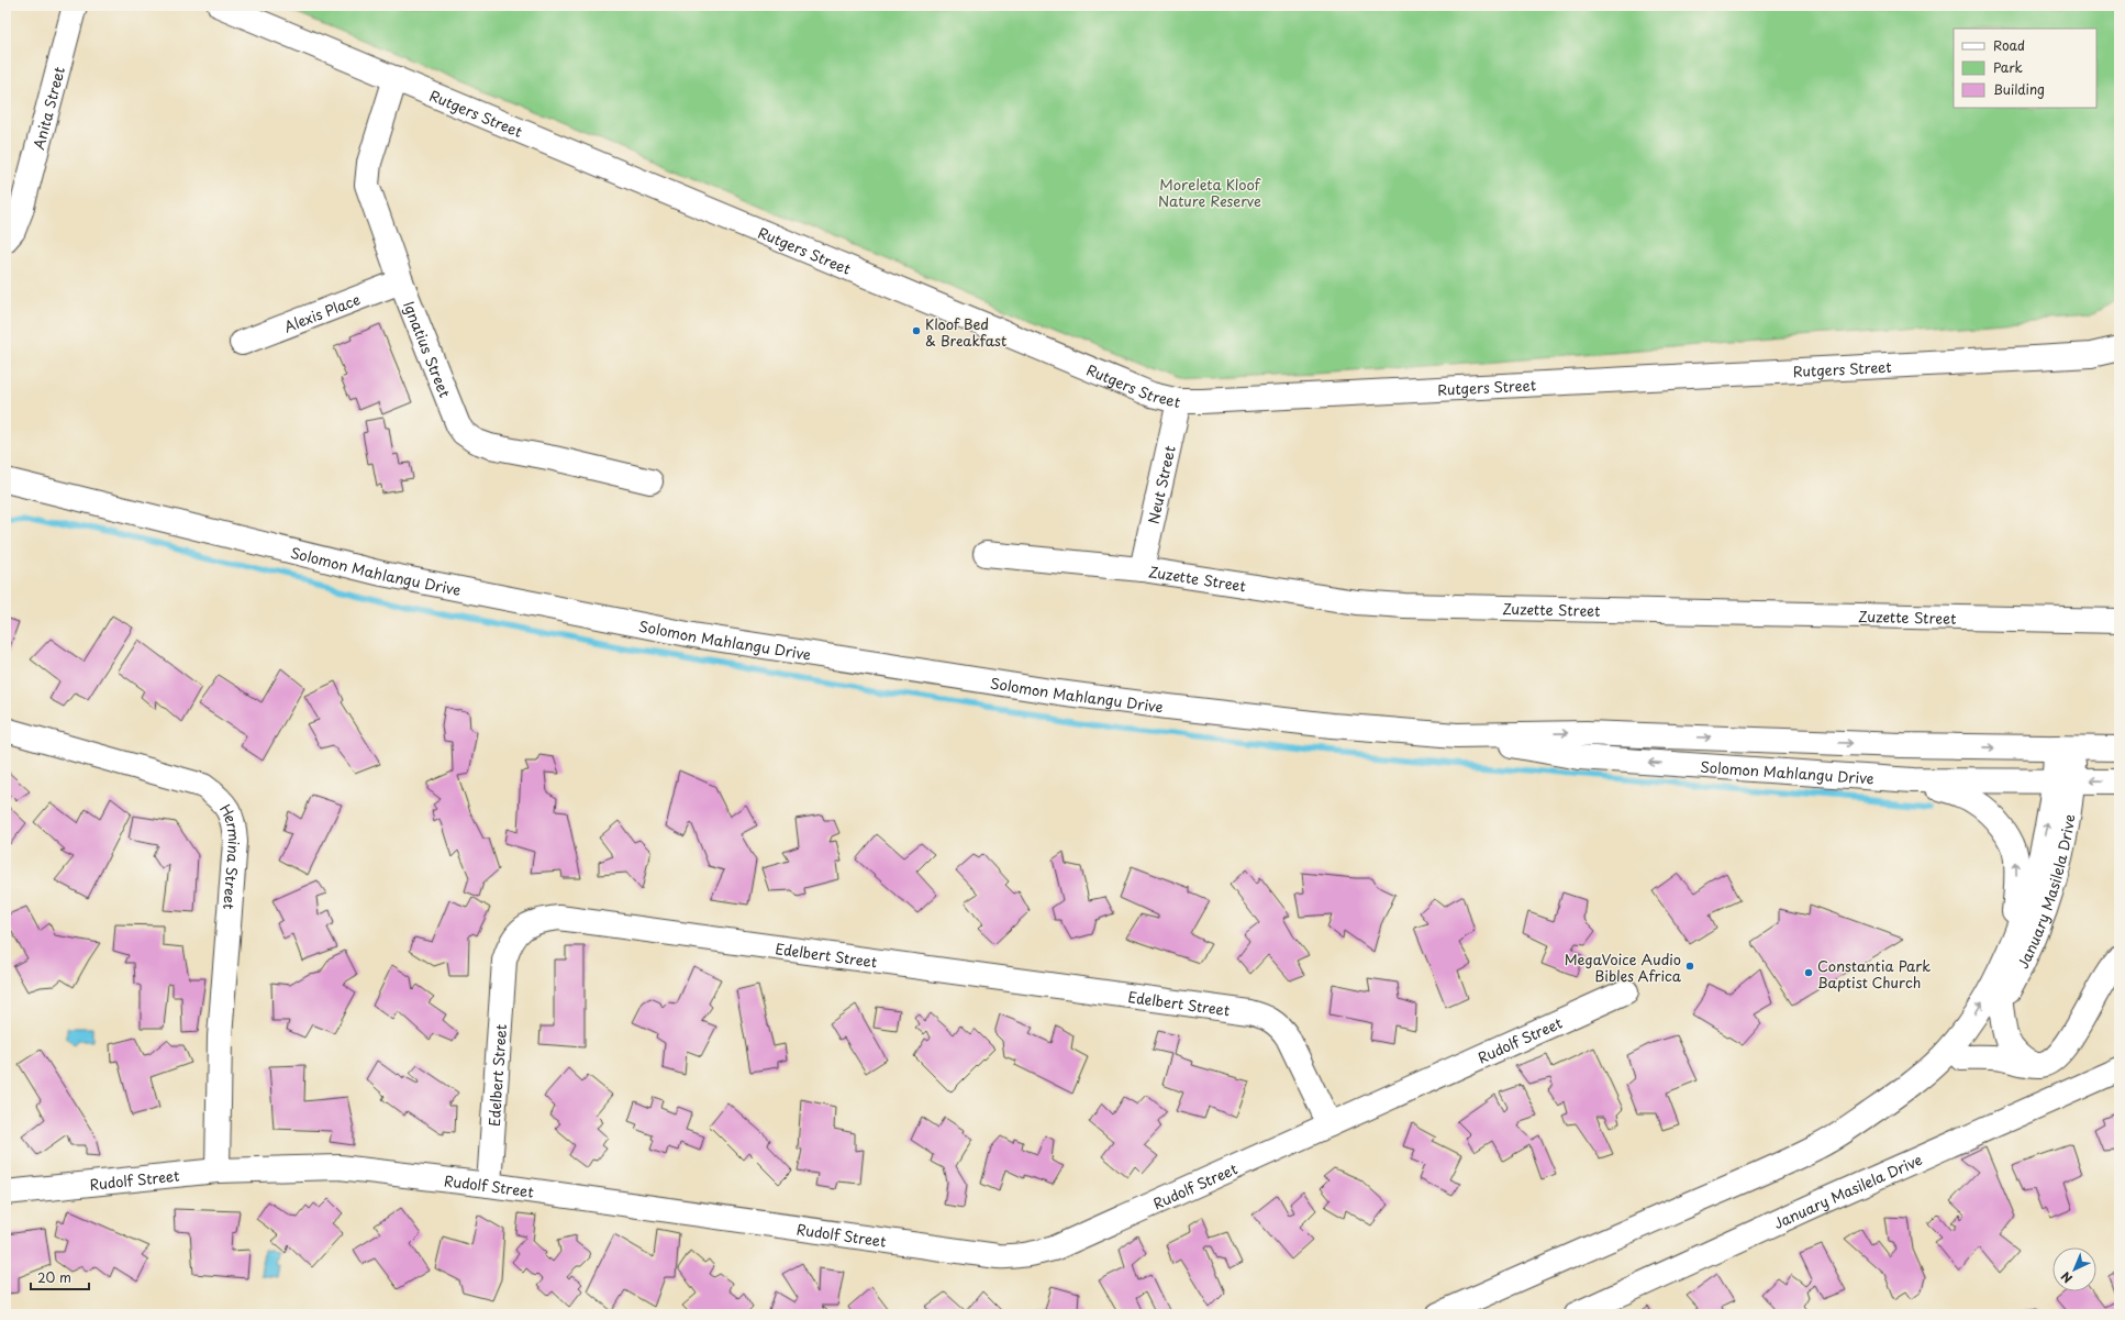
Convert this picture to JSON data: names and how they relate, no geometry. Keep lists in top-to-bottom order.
{
  "streets": {
    "street": [
      "Anita Street",
      "Rutgers Street",
      "Alexis Place",
      "Ignatius Street",
      "Neut Street",
      "Solomon Mahlangu Drive",
      "Zuzette Street",
      "Hermina Street",
      "January Masilela Drive",
      "Edelbert Street",
      "Rudolf Street"
    ]
  },
  "crossings": [
    ["Rutgers Street", "Ignatius Street"],
    ["Rutgers Street", "Neut Street"],
    ["Alexis Place", "Ignatius Street"],
    ["Neut Street", "Zuzette Street"],
    ["Solomon Mahlangu Drive", "January Masilela Drive"],
    ["Hermina Street", "Rudolf Street"],
    ["Edelbert Street", "Rudolf Street"]
  ],
  "parks": ["Moreleta Kloof Nature Reserve"],
  "places": ["Kloof Bed & Breakfast", "MegaVoice Audio Bibles Africa", "Constantia Park Baptist Church"],
  "legend": ["Road", "Park", "Building"],
  "scale_bar": "20 m",
  "north": "bottom left"
}
